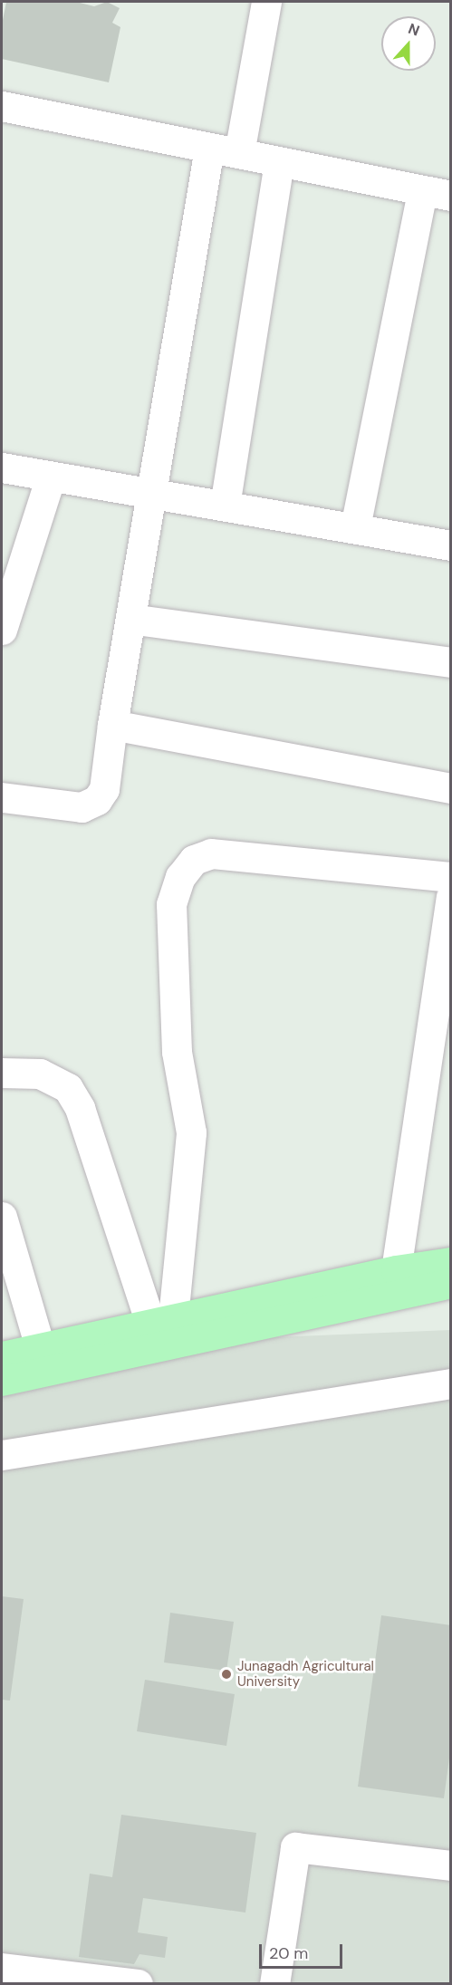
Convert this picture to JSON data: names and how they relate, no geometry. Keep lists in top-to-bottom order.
{
  "places": ["Junagadh Agricultural University"],
  "scale_bar": "20 m",
  "north": "top"
}
